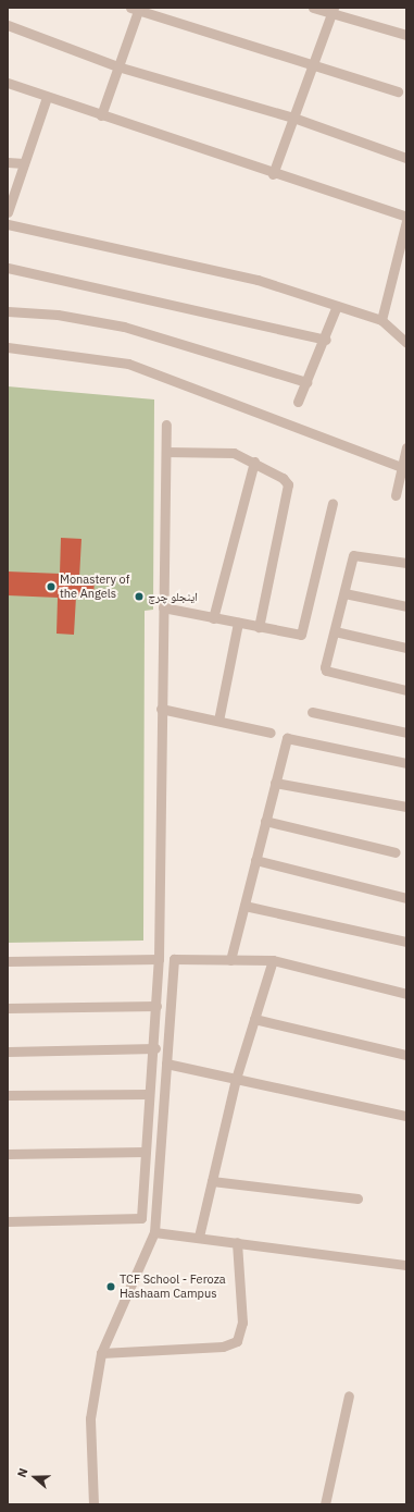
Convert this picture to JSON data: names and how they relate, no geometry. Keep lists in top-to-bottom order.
{
  "places": ["Monastery of the Angels", "اینجلو چرچ", "TCF School - Feroza Hashaam Campus"],
  "north": "left"
}
